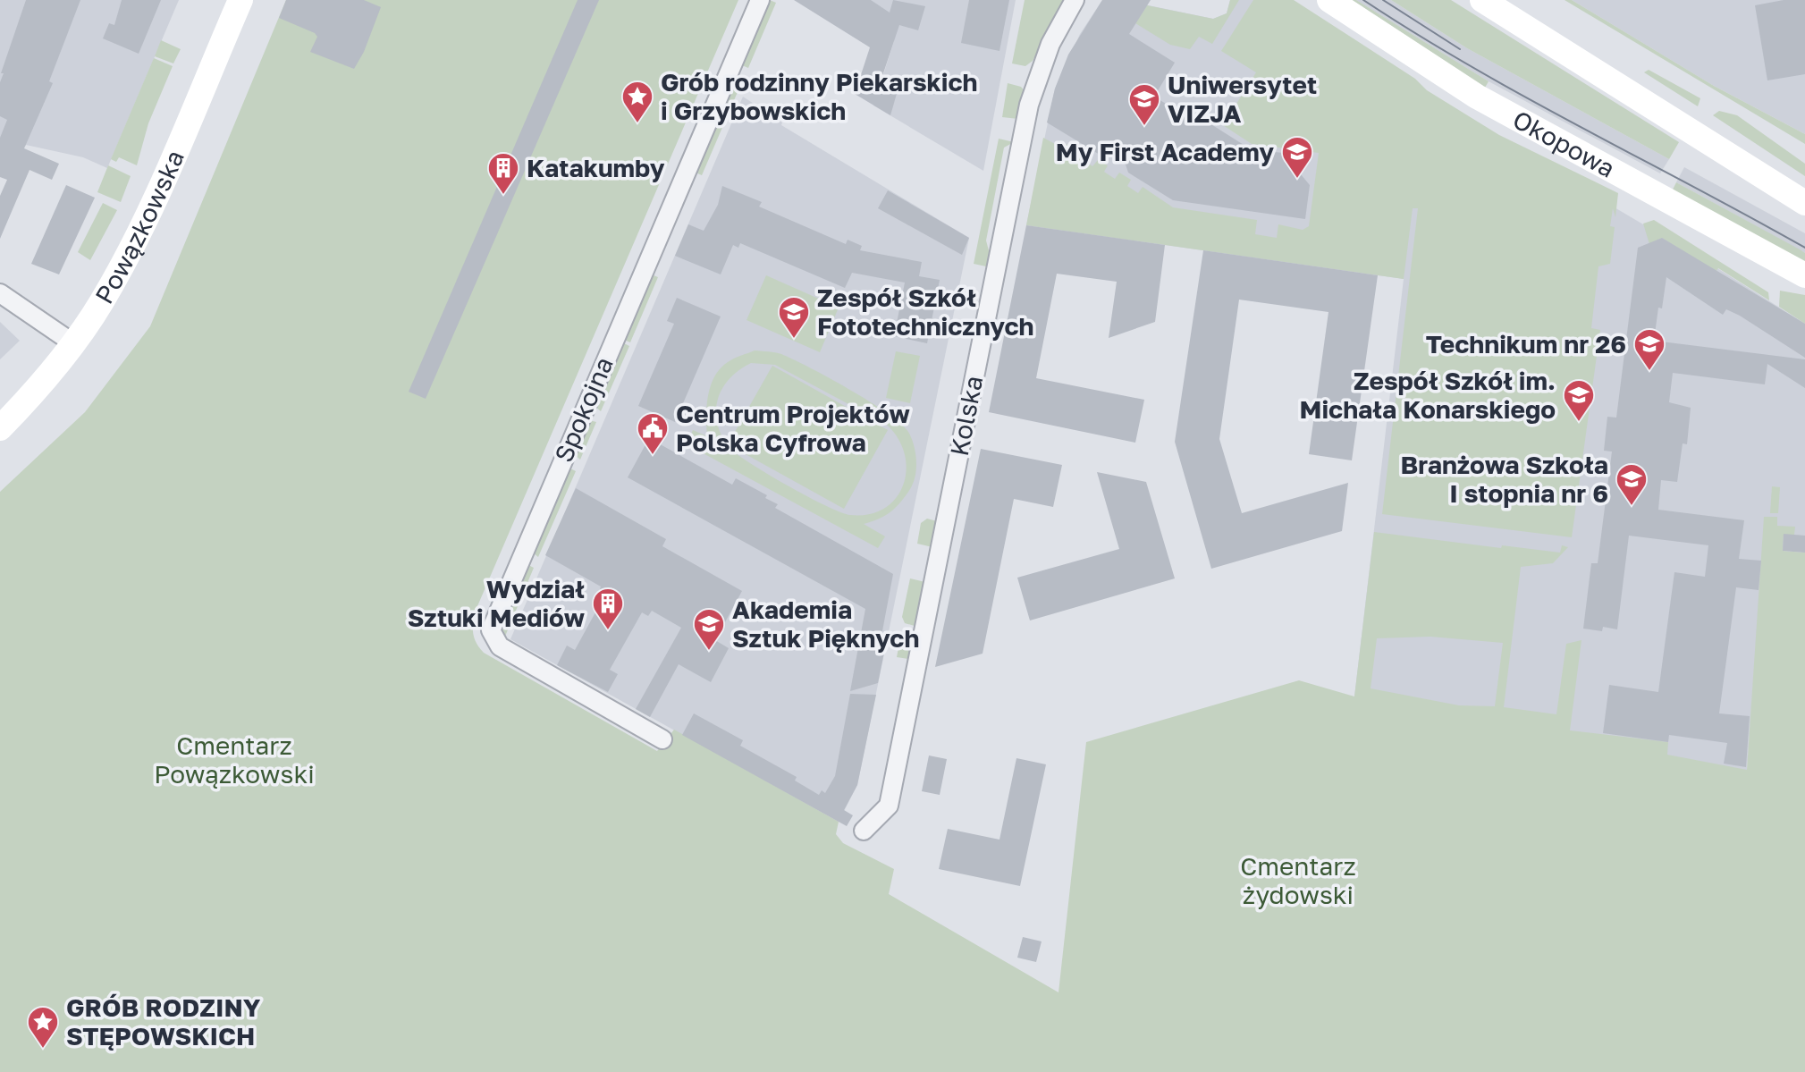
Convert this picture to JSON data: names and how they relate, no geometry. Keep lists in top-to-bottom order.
{
  "streets": {
    "main road": ["Okopowa", "Powązkowska"],
    "street": ["Spokojna", "Kolska"]
  },
  "parks": ["Cmentarz Powązkowski", "Cmentarz żydowski"],
  "places": {
    "place": ["Grób rodzinny Piekarskich i Grzybowskich", "GRÓB RODZINY STĘPOWSKICH"],
    "school or university": [
      "Uniwersytet VIZJA",
      "My First Academy",
      "Zespół Szkół Fototechnicznych",
      "Technikum nr 26",
      "Zespół Szkół im. Michała Konarskiego",
      "Branżowa Szkoła I stopnia nr 6",
      "Akademia Sztuk Pięknych"
    ],
    "building": ["Katakumby", "Wydział Sztuki Mediów"],
    "public building": ["Centrum Projektów Polska Cyfrowa"]
  }
}
